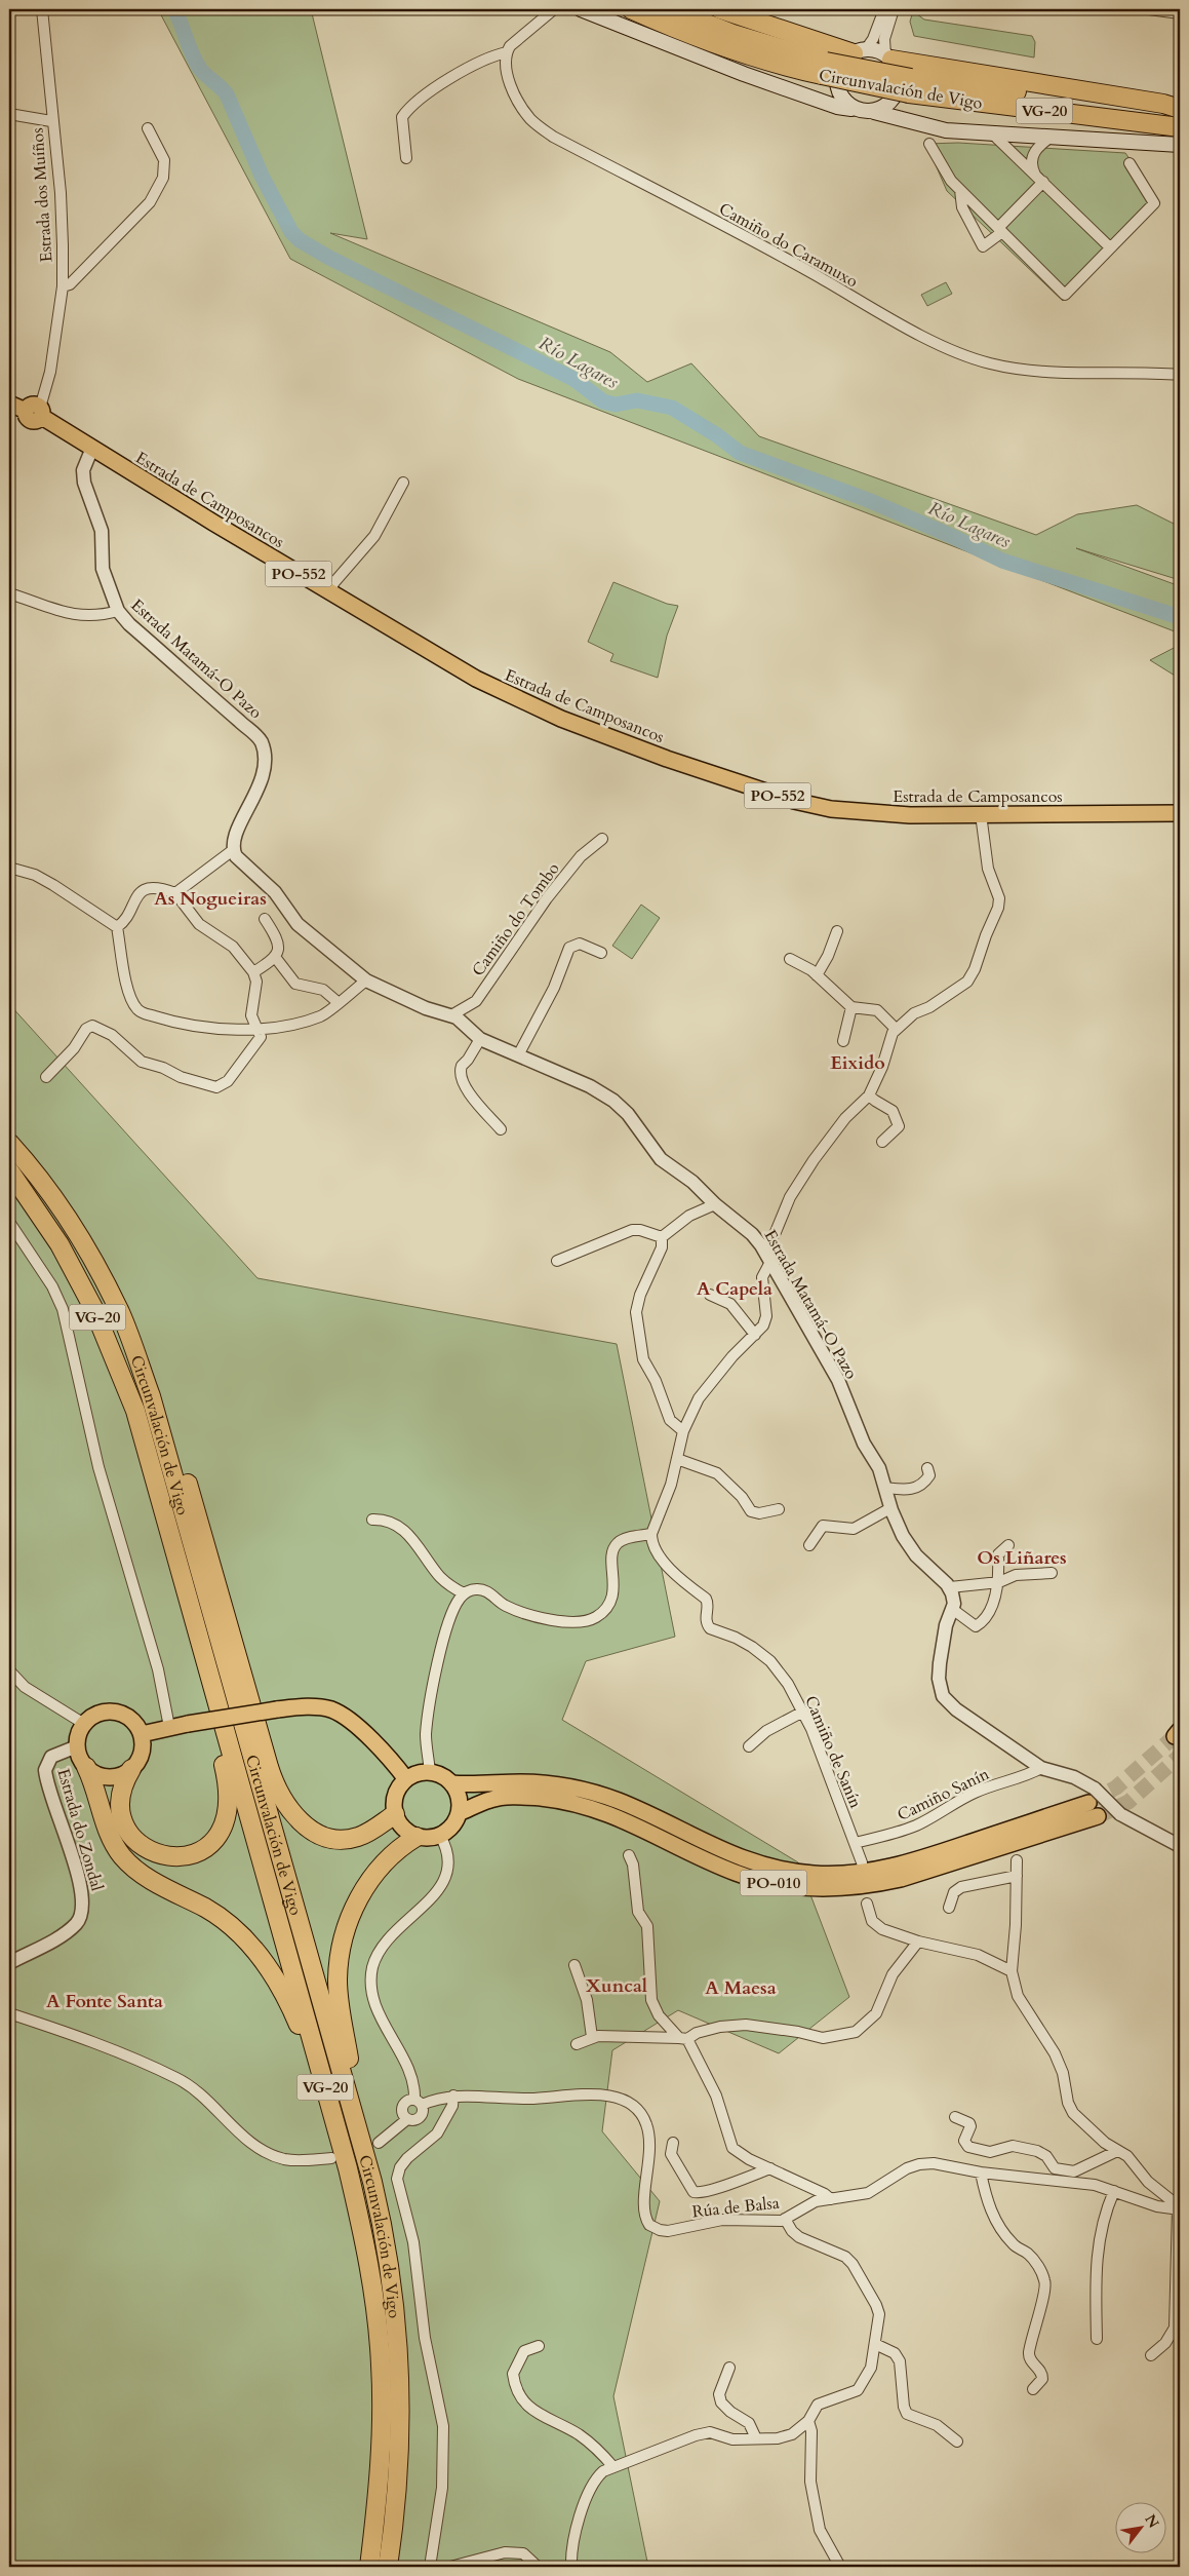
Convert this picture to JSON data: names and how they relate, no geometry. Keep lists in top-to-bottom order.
{
  "streets": {
    "highway": ["Circunvalación de Vigo", "VG-20"],
    "main road": ["Estrada de Camposancos", "PO-552", "PO-010"],
    "street": [
      "Estrada dos Muíños",
      "Camiño do Caramuxo",
      "Estrada Matamá-O Pazo",
      "Camiño do Tombo",
      "Camiño de Sanín",
      "Camiño Sanín",
      "Estrada do Zondal",
      "Rúa de Balsa"
    ]
  },
  "crossings": [
    ["Estrada dos Muíños", "Estrada de Camposancos"],
    ["Estrada de Camposancos", "Estrada Matamá-O Pazo"],
    ["Estrada Matamá-O Pazo", "Camiño do Tombo"],
    ["Camiño de Sanín", "Camiño Sanín"]
  ],
  "districts": [
    "As Nogueiras",
    "Eixido",
    "A Capela",
    "Os Liñares",
    "Xuncal",
    "A Maesa",
    "A Fonte Santa"
  ],
  "water": ["Río Lagares"],
  "north": "top right"
}
